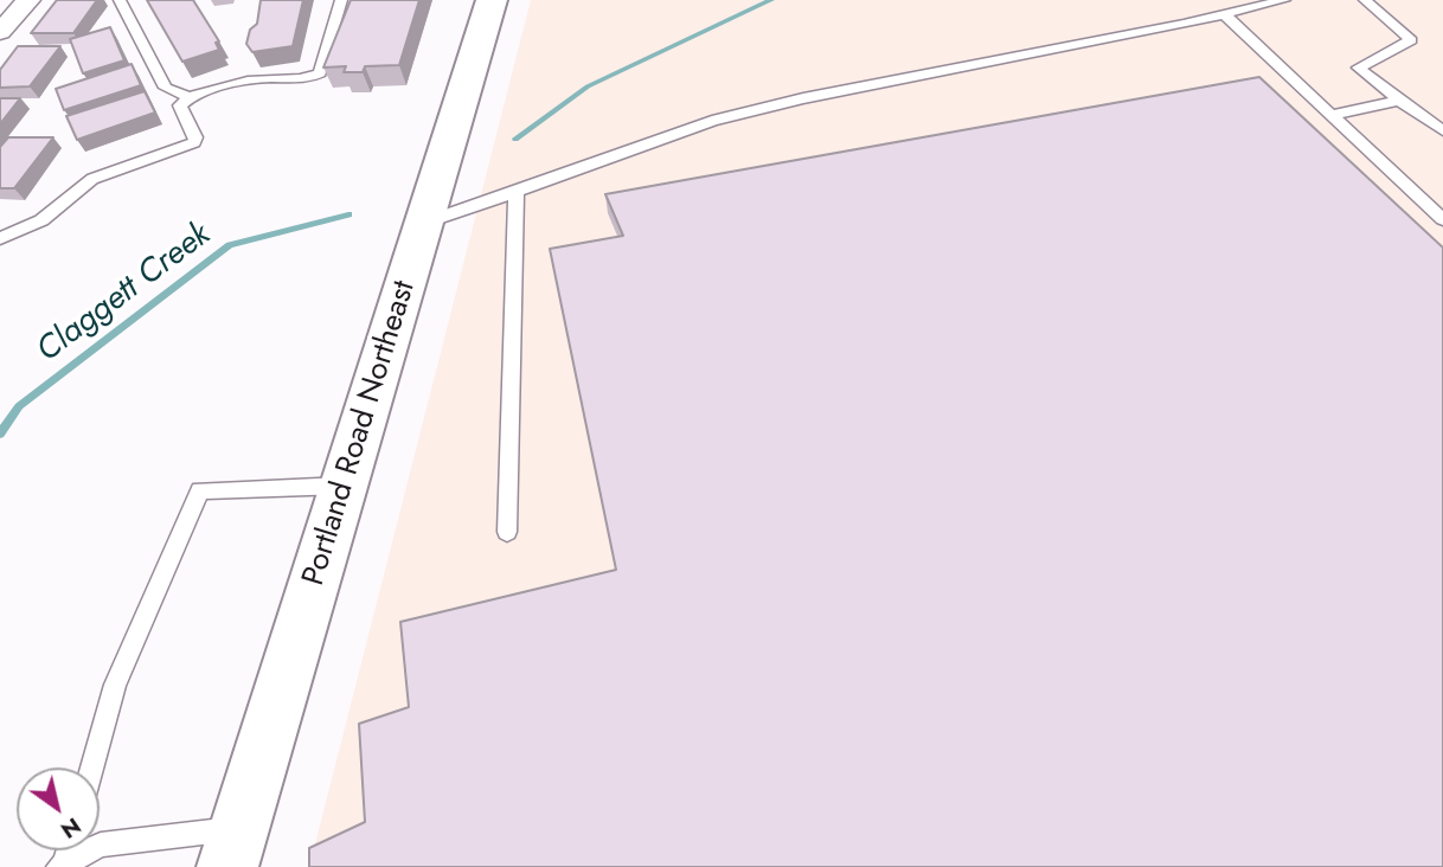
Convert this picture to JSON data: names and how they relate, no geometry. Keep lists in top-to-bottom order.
{
  "streets": {
    "main road": ["Portland Road Northeast"]
  },
  "water": ["Claggett Creek"],
  "north": "bottom right"
}
